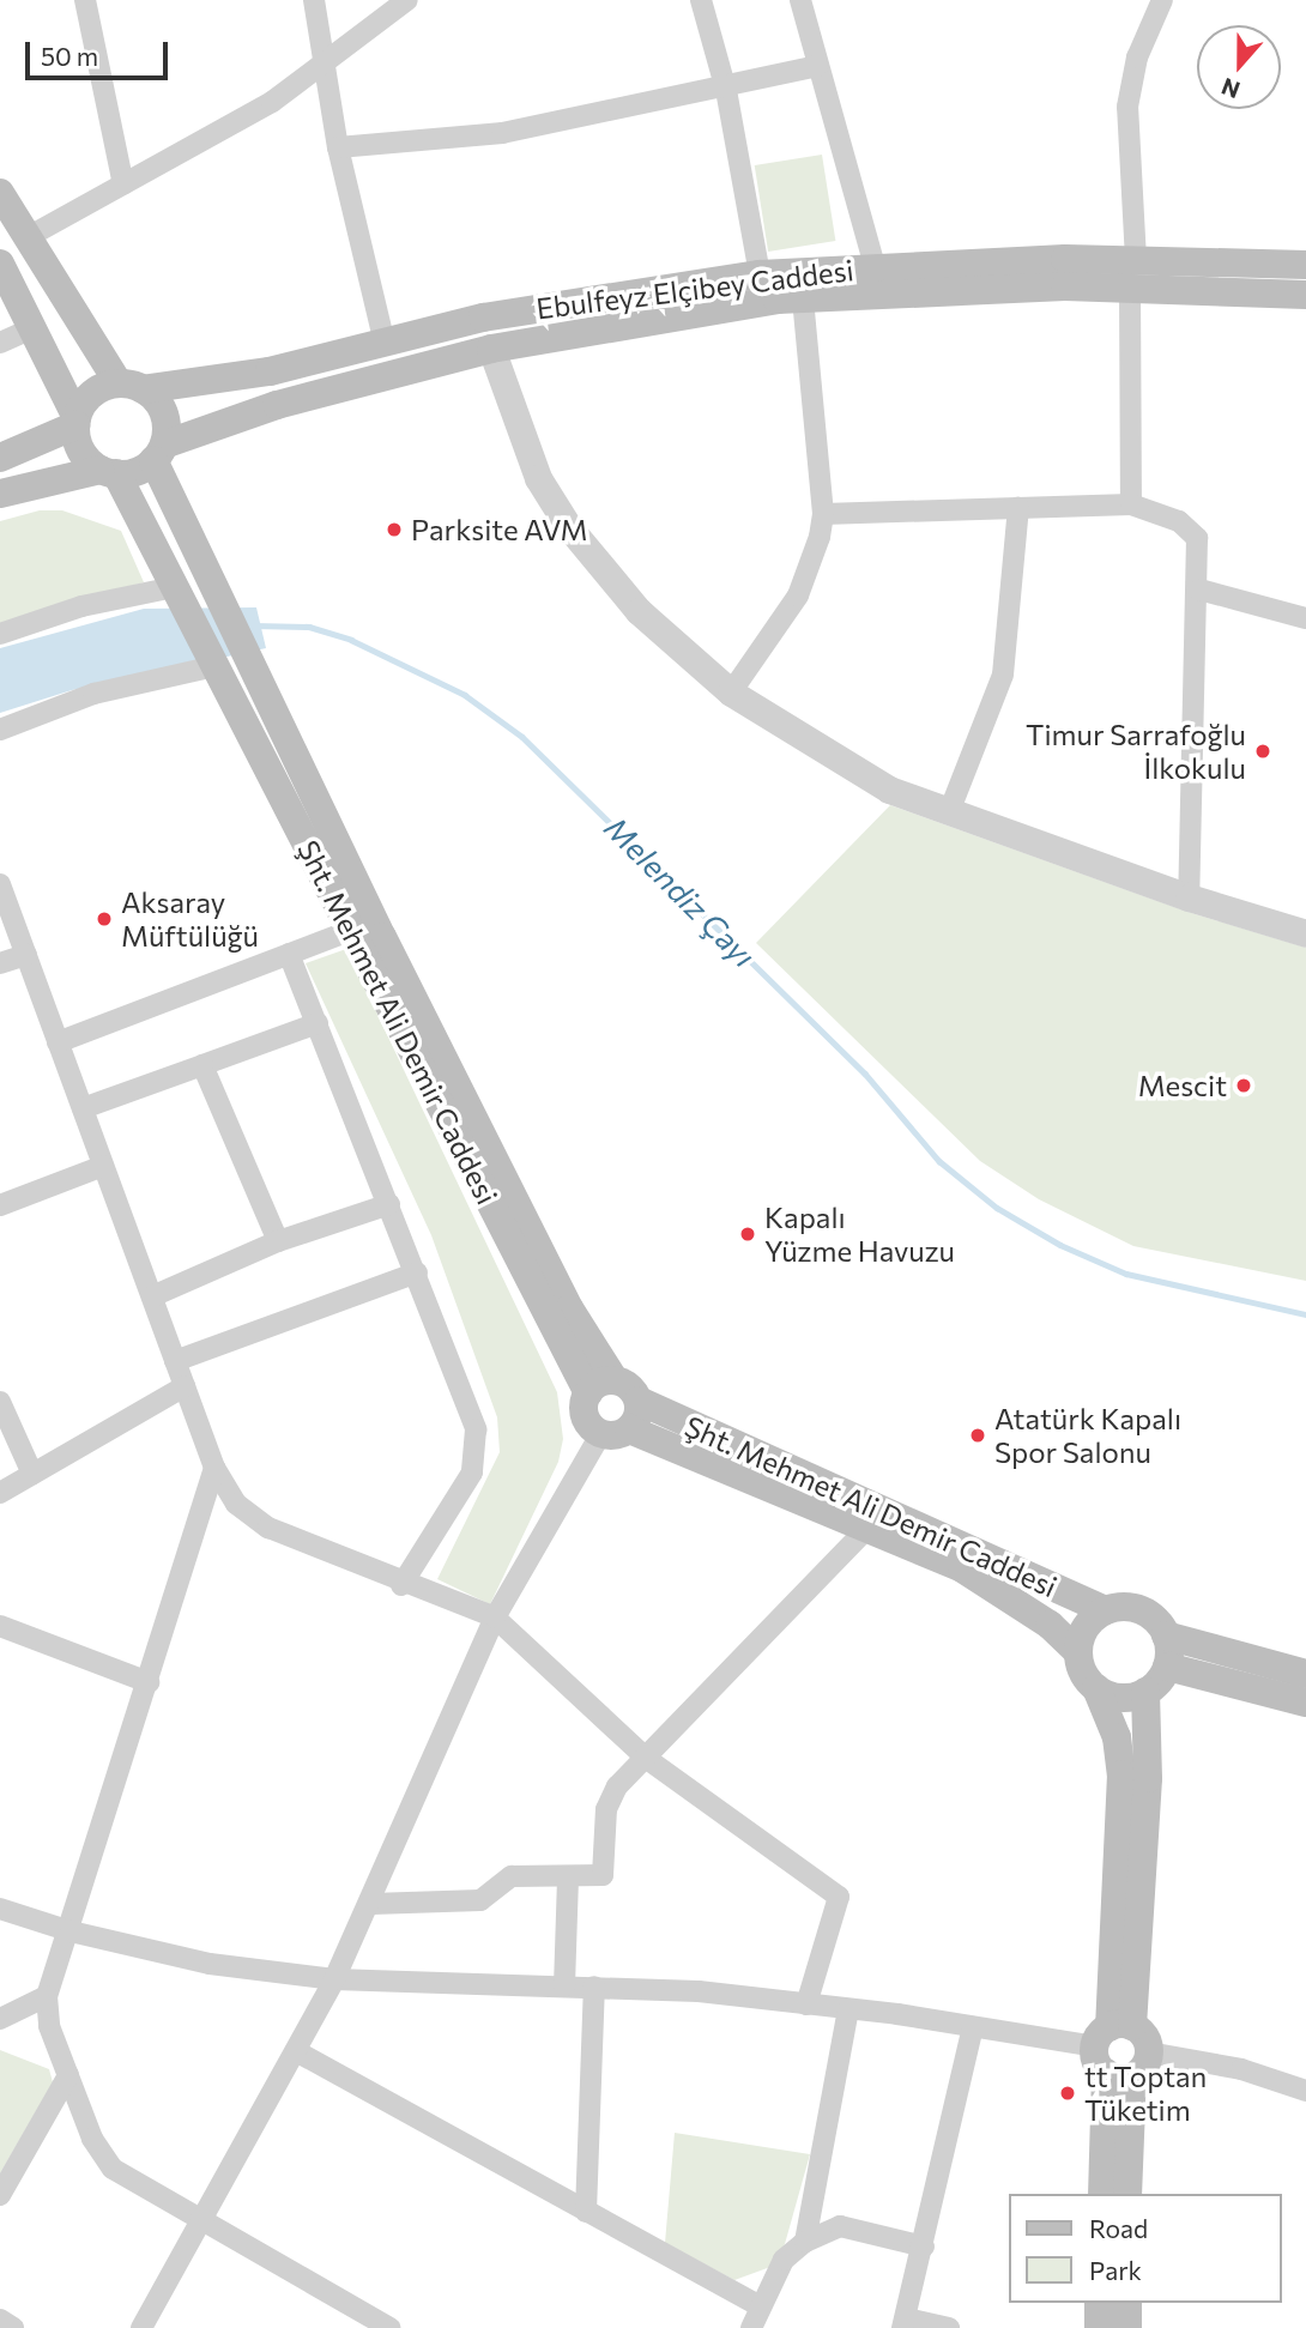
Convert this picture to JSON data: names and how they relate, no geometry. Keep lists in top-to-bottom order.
{
  "streets": {
    "main road": ["Ebulfeyz Elçibey Caddesi", "Şht. Mehmet Ali Demir Caddesi"]
  },
  "crossings": [
    ["Ebulfeyz Elçibey Caddesi", "Şht. Mehmet Ali Demir Caddesi"]
  ],
  "water": ["Melendiz Çayı"],
  "places": [
    "Parksite AVM",
    "Timur Sarrafoğlu İlkokulu",
    "Aksaray Müftülüğü",
    "Mescit",
    "Kapalı Yüzme Havuzu",
    "Atatürk Kapalı Spor Salonu",
    "tt Toptan Tüketim"
  ],
  "legend": ["Road", "Park"],
  "scale_bar": "50 m",
  "north": "bottom"
}
